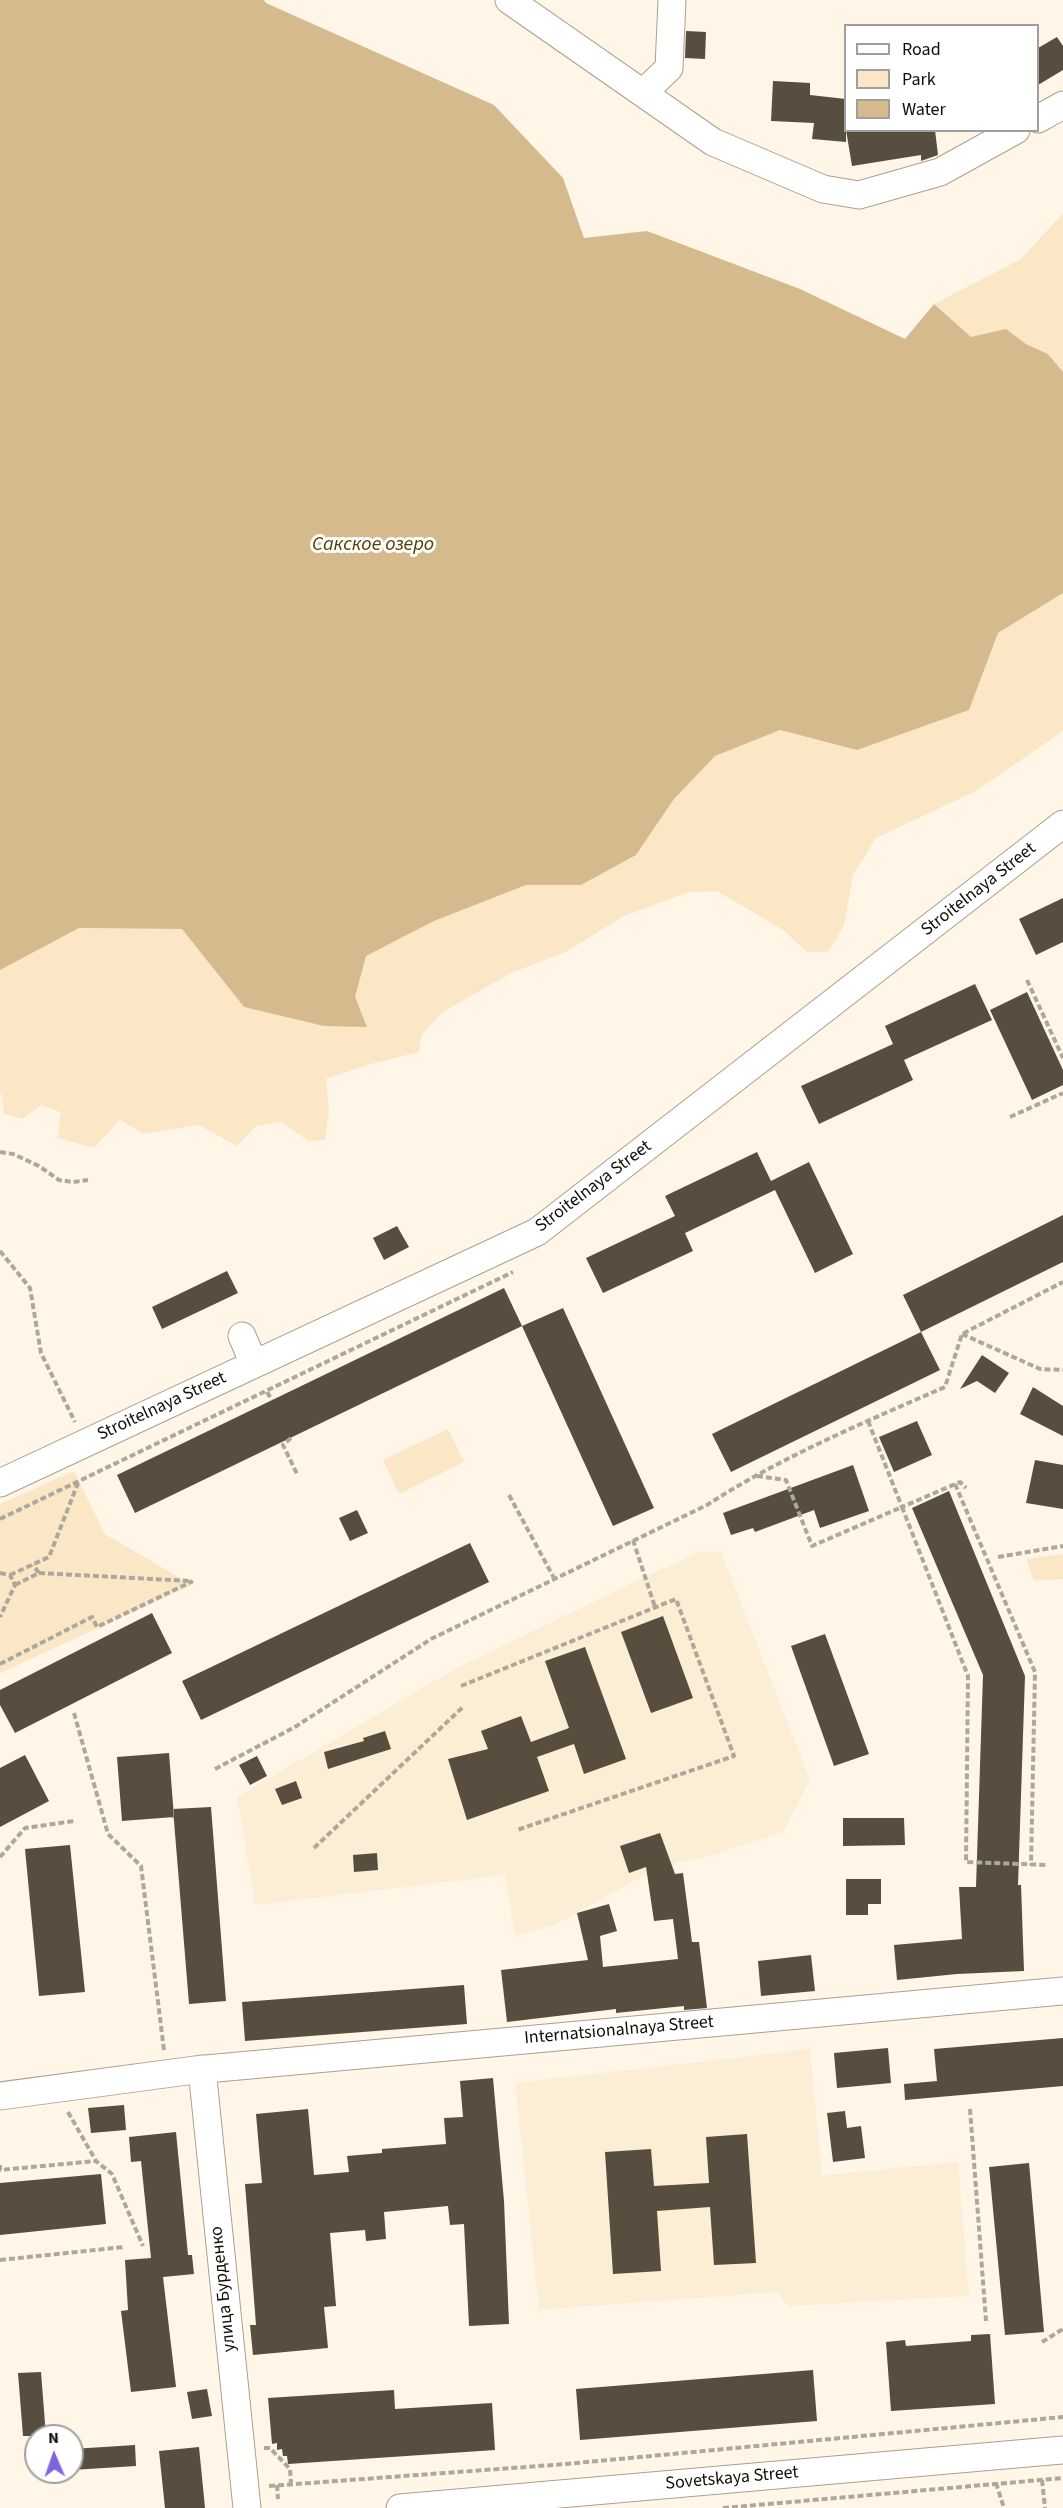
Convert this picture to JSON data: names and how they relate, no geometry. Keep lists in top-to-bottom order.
{
  "streets": {
    "street": [
      "Stroitelnaya Street",
      "Internatsionalnaya Street",
      "улица Бурденко",
      "Sovetskaya Street"
    ]
  },
  "crossings": [
    ["Internatsionalnaya Street", "улица Бурденко"]
  ],
  "water": ["Сакское озеро"],
  "legend": ["Road", "Park", "Water"],
  "north": "top"
}
